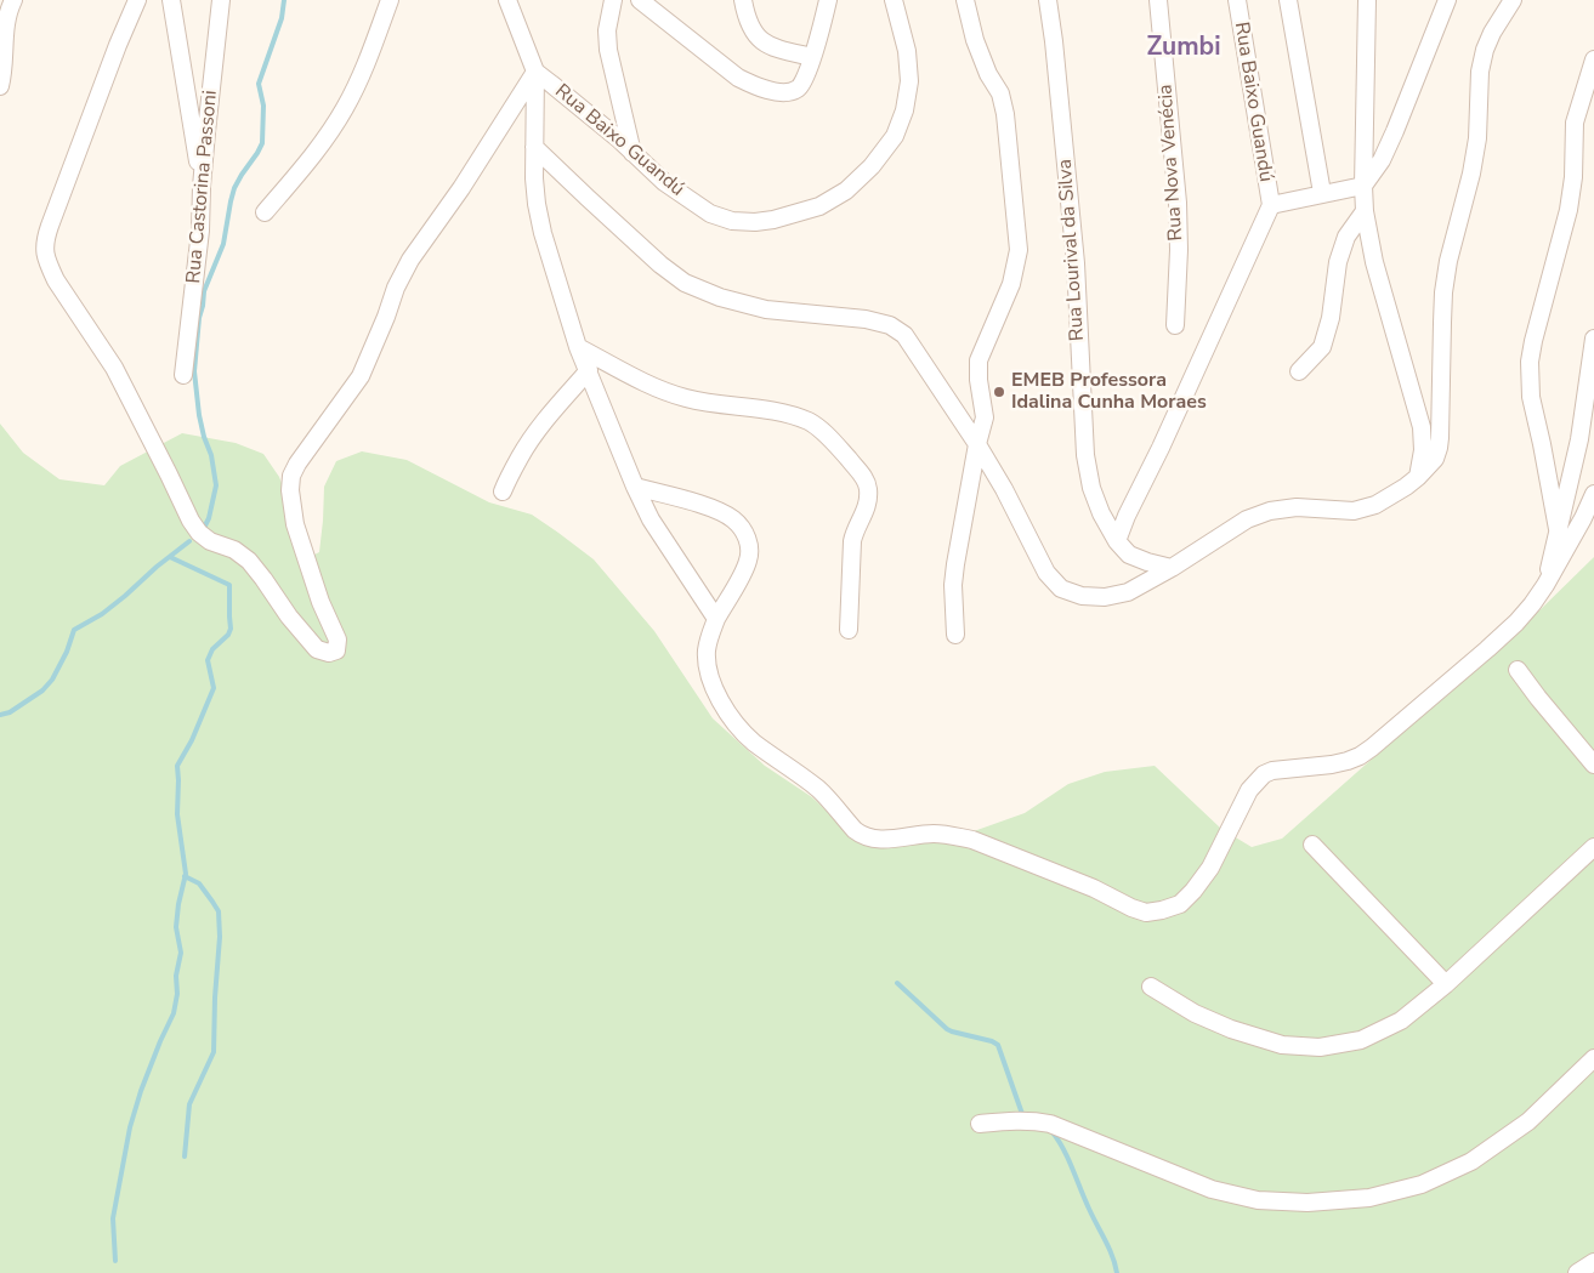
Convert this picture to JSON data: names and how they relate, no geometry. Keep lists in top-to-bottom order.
{
  "streets": {
    "street": [
      "Rua Baixo Guandú",
      "Rua Nova Venécia",
      "Rua Castorina Passoni",
      "Rua Lourival da Silva"
    ]
  },
  "districts": ["Zumbi"],
  "places": ["EMEB Professora Idalina Cunha Moraes"]
}
